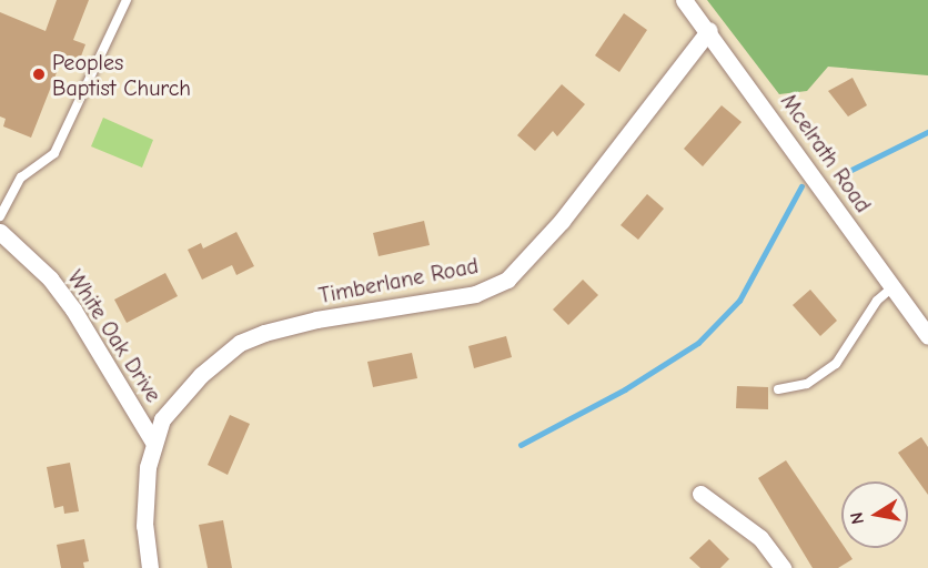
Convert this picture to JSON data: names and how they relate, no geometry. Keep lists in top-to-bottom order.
{
  "streets": {
    "street": ["Mcelrath Road", "Timberlane Road", "White Oak Drive"]
  },
  "crossings": [
    ["Mcelrath Road", "Timberlane Road"],
    ["Timberlane Road", "White Oak Drive"]
  ],
  "places": ["Peoples Baptist Church"],
  "north": "left"
}
